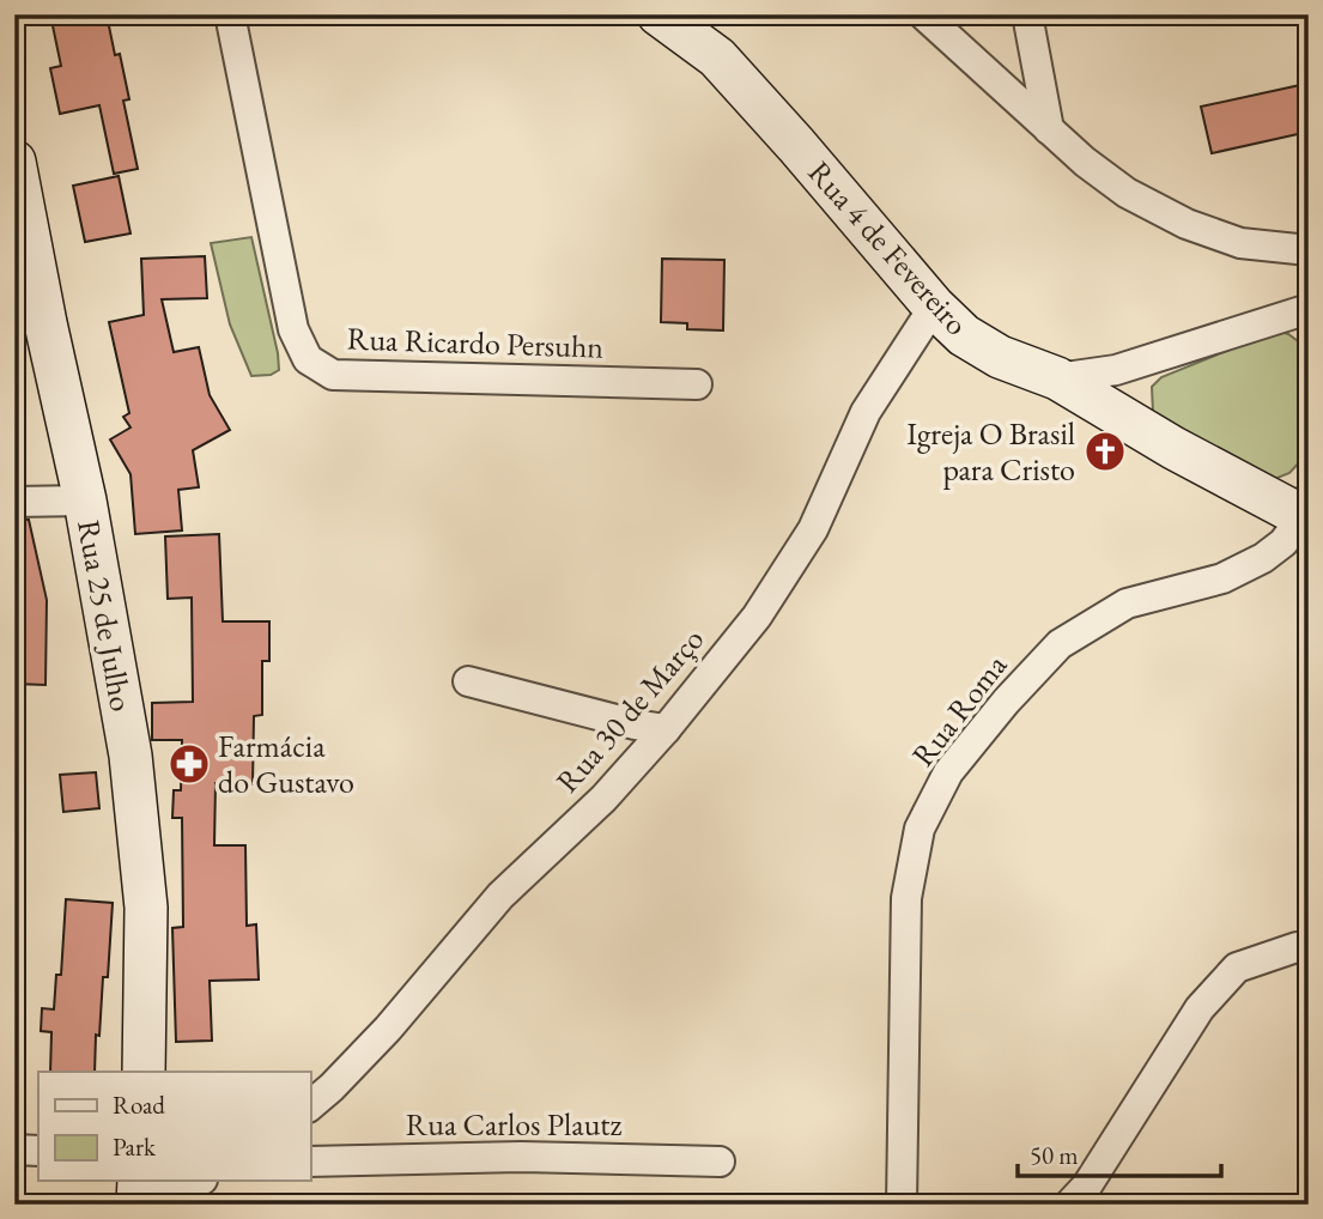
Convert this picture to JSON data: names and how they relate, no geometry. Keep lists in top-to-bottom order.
{
  "streets": {
    "main road": ["Rua 4 de Fevereiro", "Rua 25 de Julho"],
    "street": [
      "Rua Ricardo Persuhn",
      "Rua 30 de Março",
      "Rua Roma",
      "Rua Carlos Plautz"
    ]
  },
  "crossings": [
    ["Rua 4 de Fevereiro", "Rua 30 de Março"]
  ],
  "places": {
    "church": ["Igreja O Brasil para Cristo"],
    "pharmacy": ["Farmácia do Gustavo"]
  },
  "legend": ["Road", "Park"],
  "scale_bar": "50 m"
}
